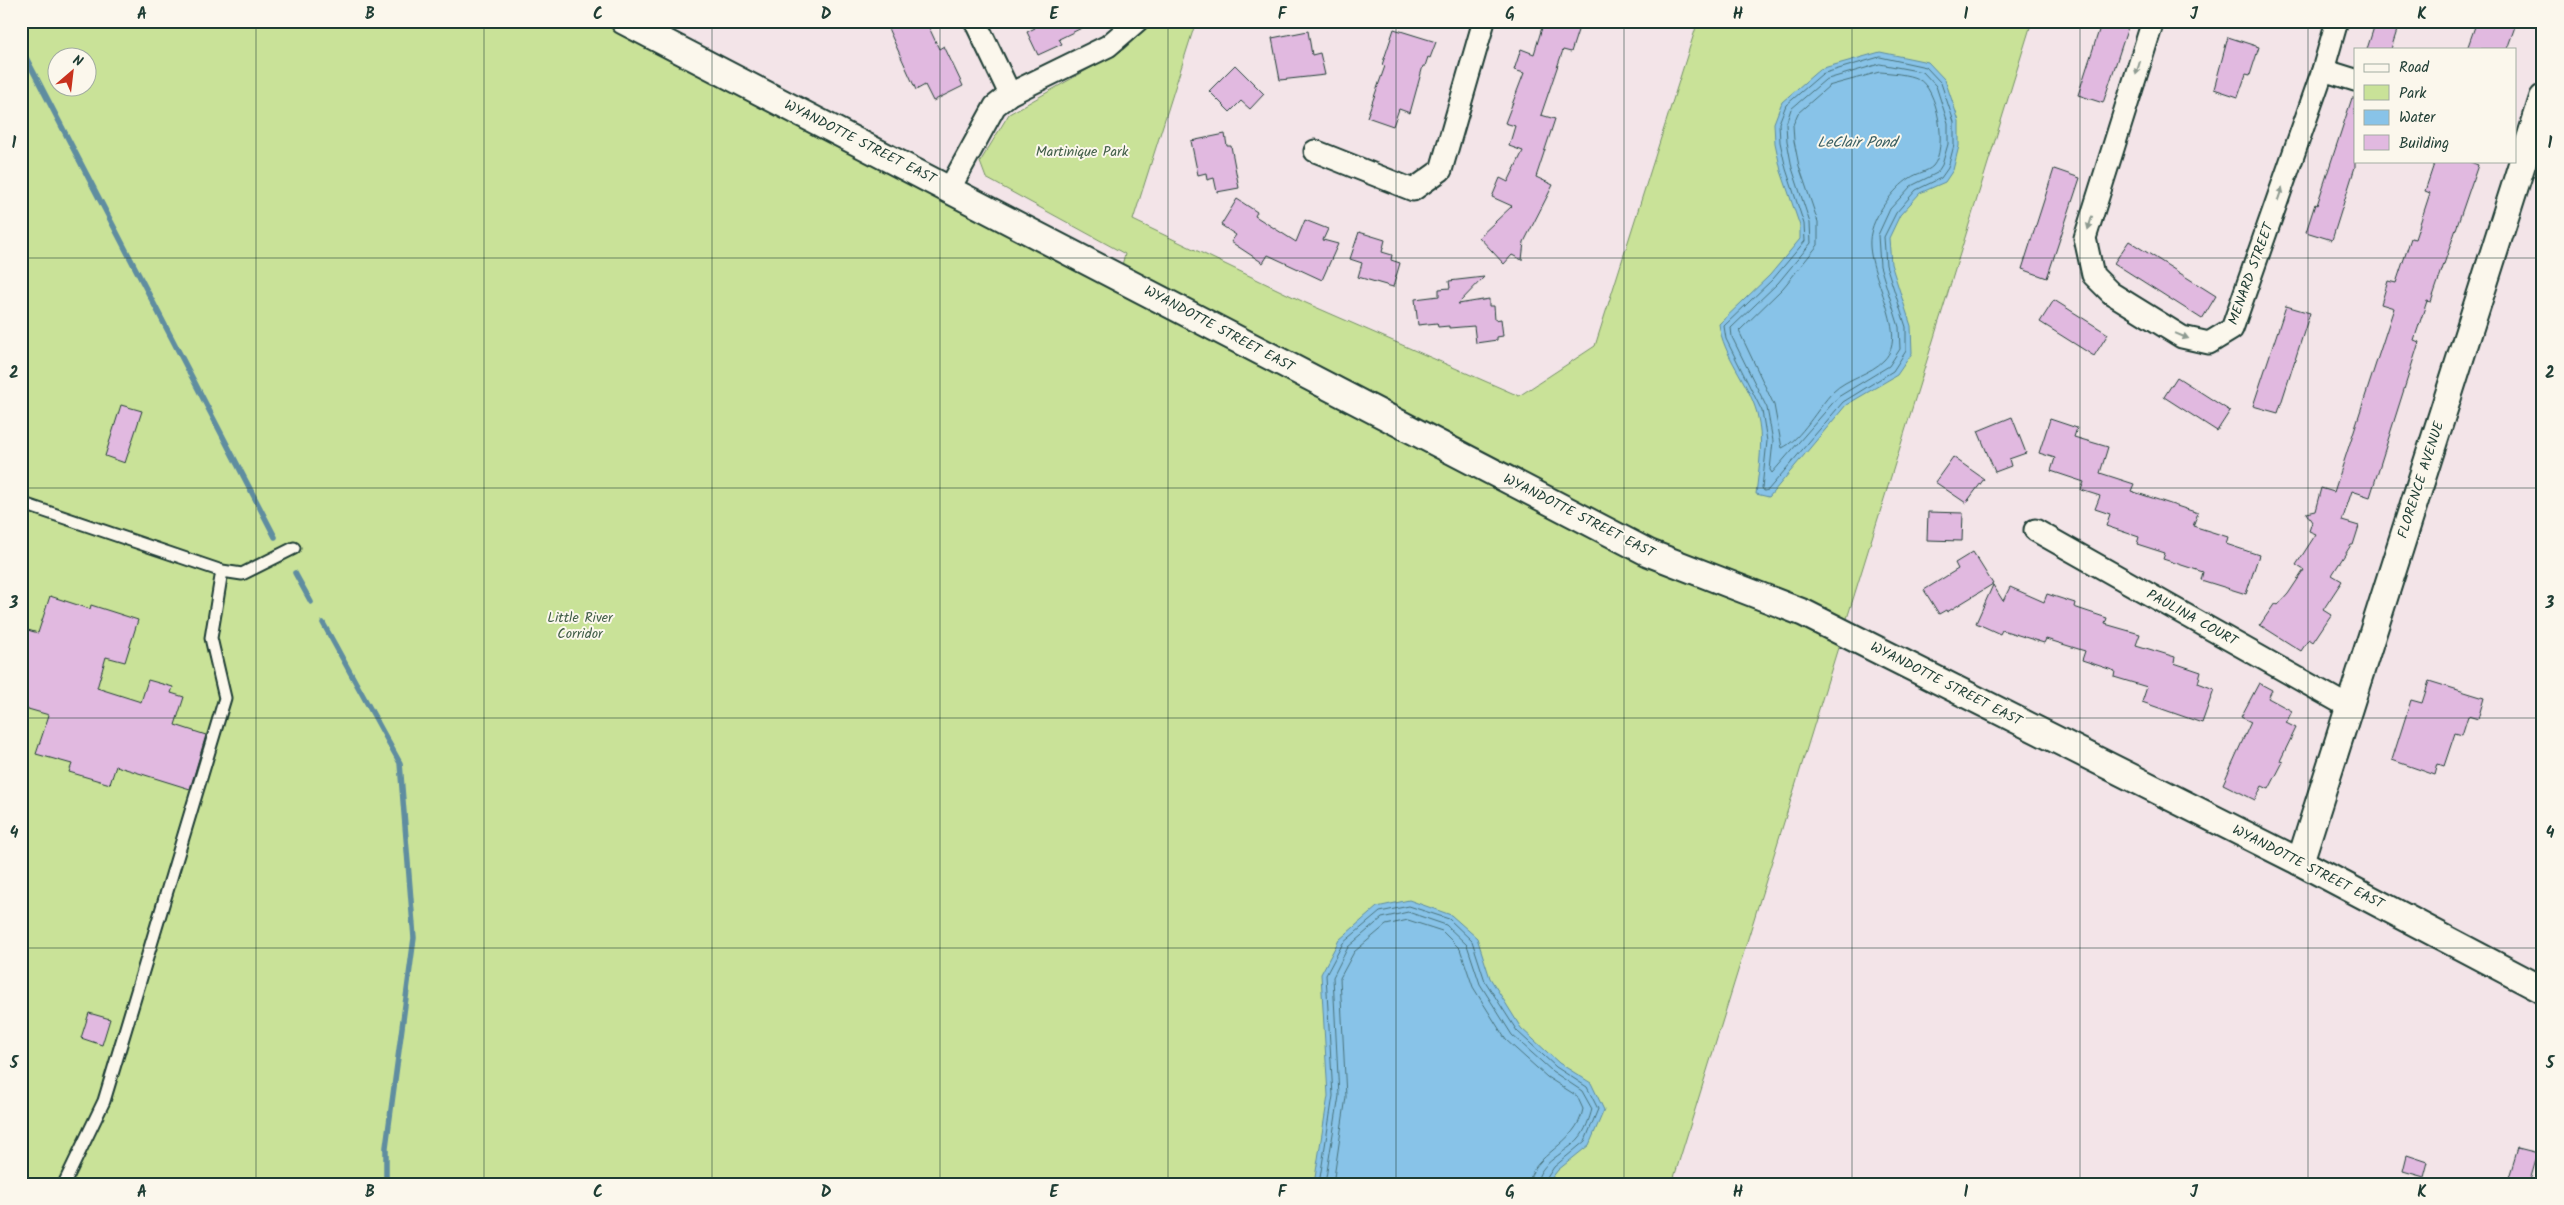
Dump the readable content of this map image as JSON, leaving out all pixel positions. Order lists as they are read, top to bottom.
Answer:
{
  "streets": {
    "street": [
      "WYANDOTTE STREET EAST",
      "MENARD STREET",
      "FLORENCE AVENUE",
      "PAULINA COURT"
    ]
  },
  "crossings": [
    ["WYANDOTTE STREET EAST", "FLORENCE AVENUE"],
    ["FLORENCE AVENUE", "PAULINA COURT"]
  ],
  "water": ["LeClair Pond"],
  "parks": ["Martinique Park", "Little River Corridor"],
  "legend": [
    "Road",
    "Park",
    "Water",
    "Building"
  ],
  "north": "top right",
  "grid": {
    "columns": [
      "A",
      "B",
      "C",
      "D",
      "E",
      "F",
      "G",
      "H",
      "I",
      "J",
      "K"
    ],
    "rows": [
      "1",
      "2",
      "3",
      "4",
      "5"
    ]
  }
}
